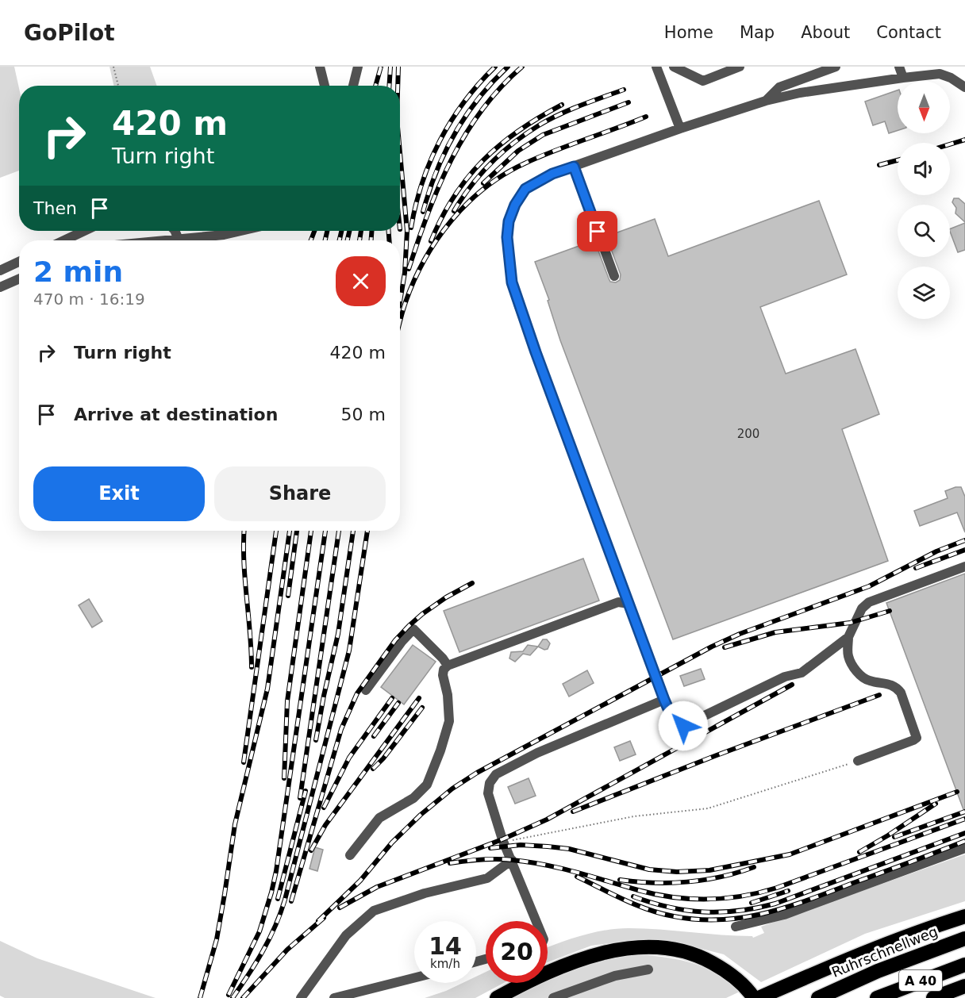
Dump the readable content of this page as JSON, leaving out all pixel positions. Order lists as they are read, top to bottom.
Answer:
{
  "streets": {
    "highway": ["Ruhrschnellweg", "A 40"]
  },
  "house_numbers": ["200"],
  "north": "bottom",
  "page": {
    "header": "GoPilot",
    "nav": [
      "Home",
      "Map",
      "About",
      "Contact"
    ],
    "turn": ["420 m", "Turn right"],
    "then": "Then",
    "heading": ["2 min", "470 m · 16:19"],
    "list": [
      {
        "name": "Turn right",
        "value": "420 m"
      },
      {
        "name": "Arrive at destination",
        "value": "50 m"
      }
    ],
    "buttons": ["Exit", "Share"],
    "speed": "14 km/h",
    "limit": "20"
  }
}
